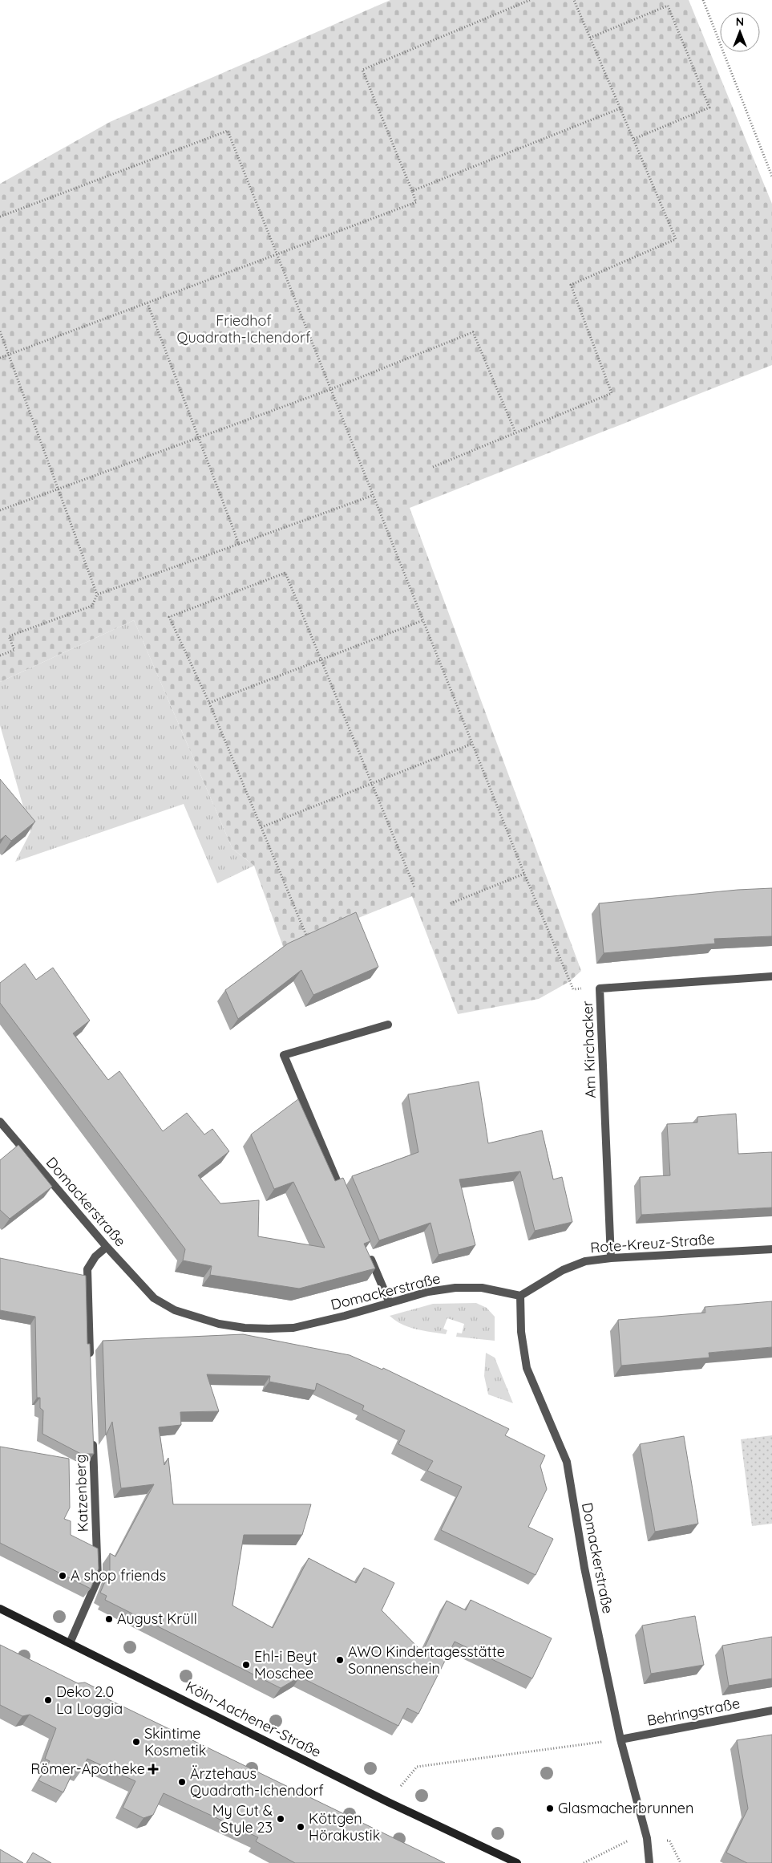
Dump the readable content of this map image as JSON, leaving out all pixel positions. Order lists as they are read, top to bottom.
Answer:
{
  "streets": {
    "main road": ["Köln-Aachener-Straße"],
    "street": [
      "Am Kirchacker",
      "Domackerstraße",
      "Rote-Kreuz-Straße",
      "Katzenberg",
      "Behringstraße"
    ]
  },
  "crossings": [
    ["Am Kirchacker", "Rote-Kreuz-Straße"],
    ["Domackerstraße", "Rote-Kreuz-Straße"],
    ["Domackerstraße", "Behringstraße"],
    ["Katzenberg", "Köln-Aachener-Straße"]
  ],
  "parks": ["Friedhof Quadrath-Ichendorf"],
  "places": {
    "other": [
      "A shop friends",
      "August Krüll",
      "AWO Kindertagesstätte Sonnenschein",
      "Ehl-i Beyt Moschee",
      "Deko 2.0 La Loggia",
      "Skintime Kosmetik",
      "Ärztehaus Quadrath-Ichendorf",
      "Glasmacherbrunnen",
      "My Cut & Style 23",
      "Köttgen Hörakustik"
    ],
    "health": ["Römer-Apotheke"]
  },
  "north": "top"
}
